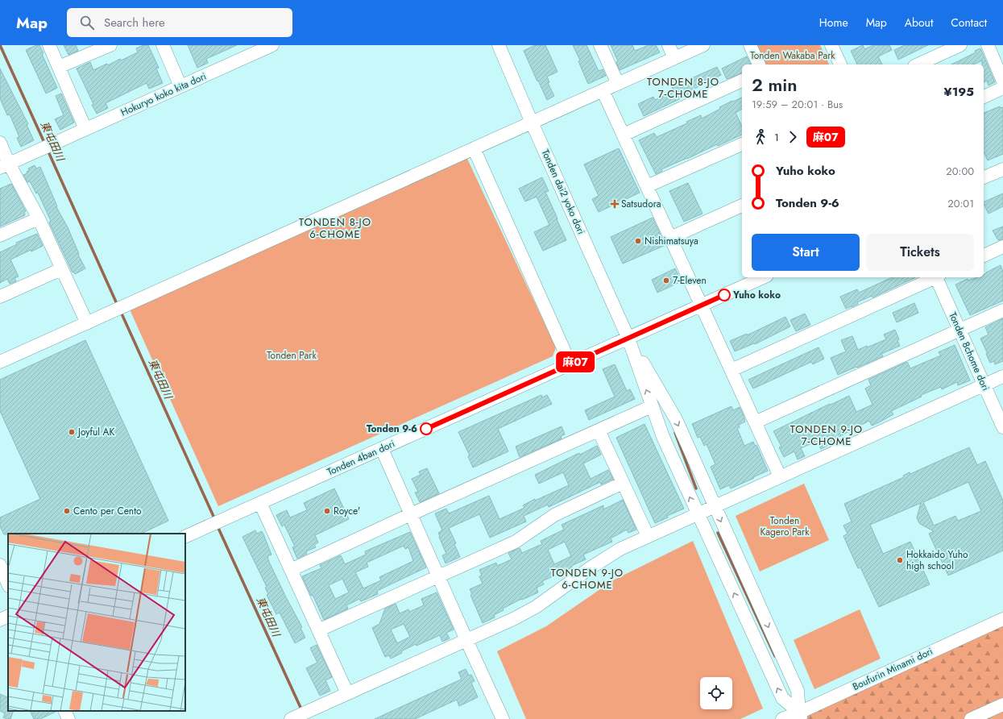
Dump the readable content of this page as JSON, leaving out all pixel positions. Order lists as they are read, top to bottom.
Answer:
{
  "streets": {
    "street": [
      "Hokuryo koko kita dori",
      "Tonden dai2 yoko dori",
      "Tonden 8chome dori",
      "Tonden 4ban dori",
      "Boufurin Minami dori"
    ]
  },
  "crossings": [
    ["Tonden dai2 yoko dori", "Tonden 4ban dori"]
  ],
  "districts": [
    "TONDEN 8-JO 7-CHOME",
    "TONDEN 8-JO 6-CHOME",
    "TONDEN 9-JO 7-CHOME",
    "TONDEN 9-JO 6-CHOME"
  ],
  "water": ["東屯田川"],
  "parks": ["Tonden Wakaba Park", "Tonden Park", "Tonden Kagero Park"],
  "places": {
    "health": ["Satsudora"],
    "other": [
      "Nishimatsuya",
      "7-Eleven",
      "Yuho koko",
      "Tonden 9-6",
      "Joyful AK",
      "Cento per Cento",
      "Royce'",
      "Hokkaido Yuho high school"
    ]
  },
  "lines": ["bus line 麻07"],
  "page": {
    "header": "Map",
    "search": "Search here",
    "nav": [
      "Home",
      "Map",
      "About",
      "Contact"
    ],
    "on_map": "麻07",
    "heading": ["2 min", "19:59 – 20:01 · Bus", "¥195"],
    "legs": ["1", "麻07"],
    "list": [
      {
        "name": "Yuho koko",
        "value": "20:00"
      },
      {
        "name": "Tonden 9-6",
        "value": "20:01"
      }
    ],
    "buttons": ["Start", "Tickets"]
  }
}
